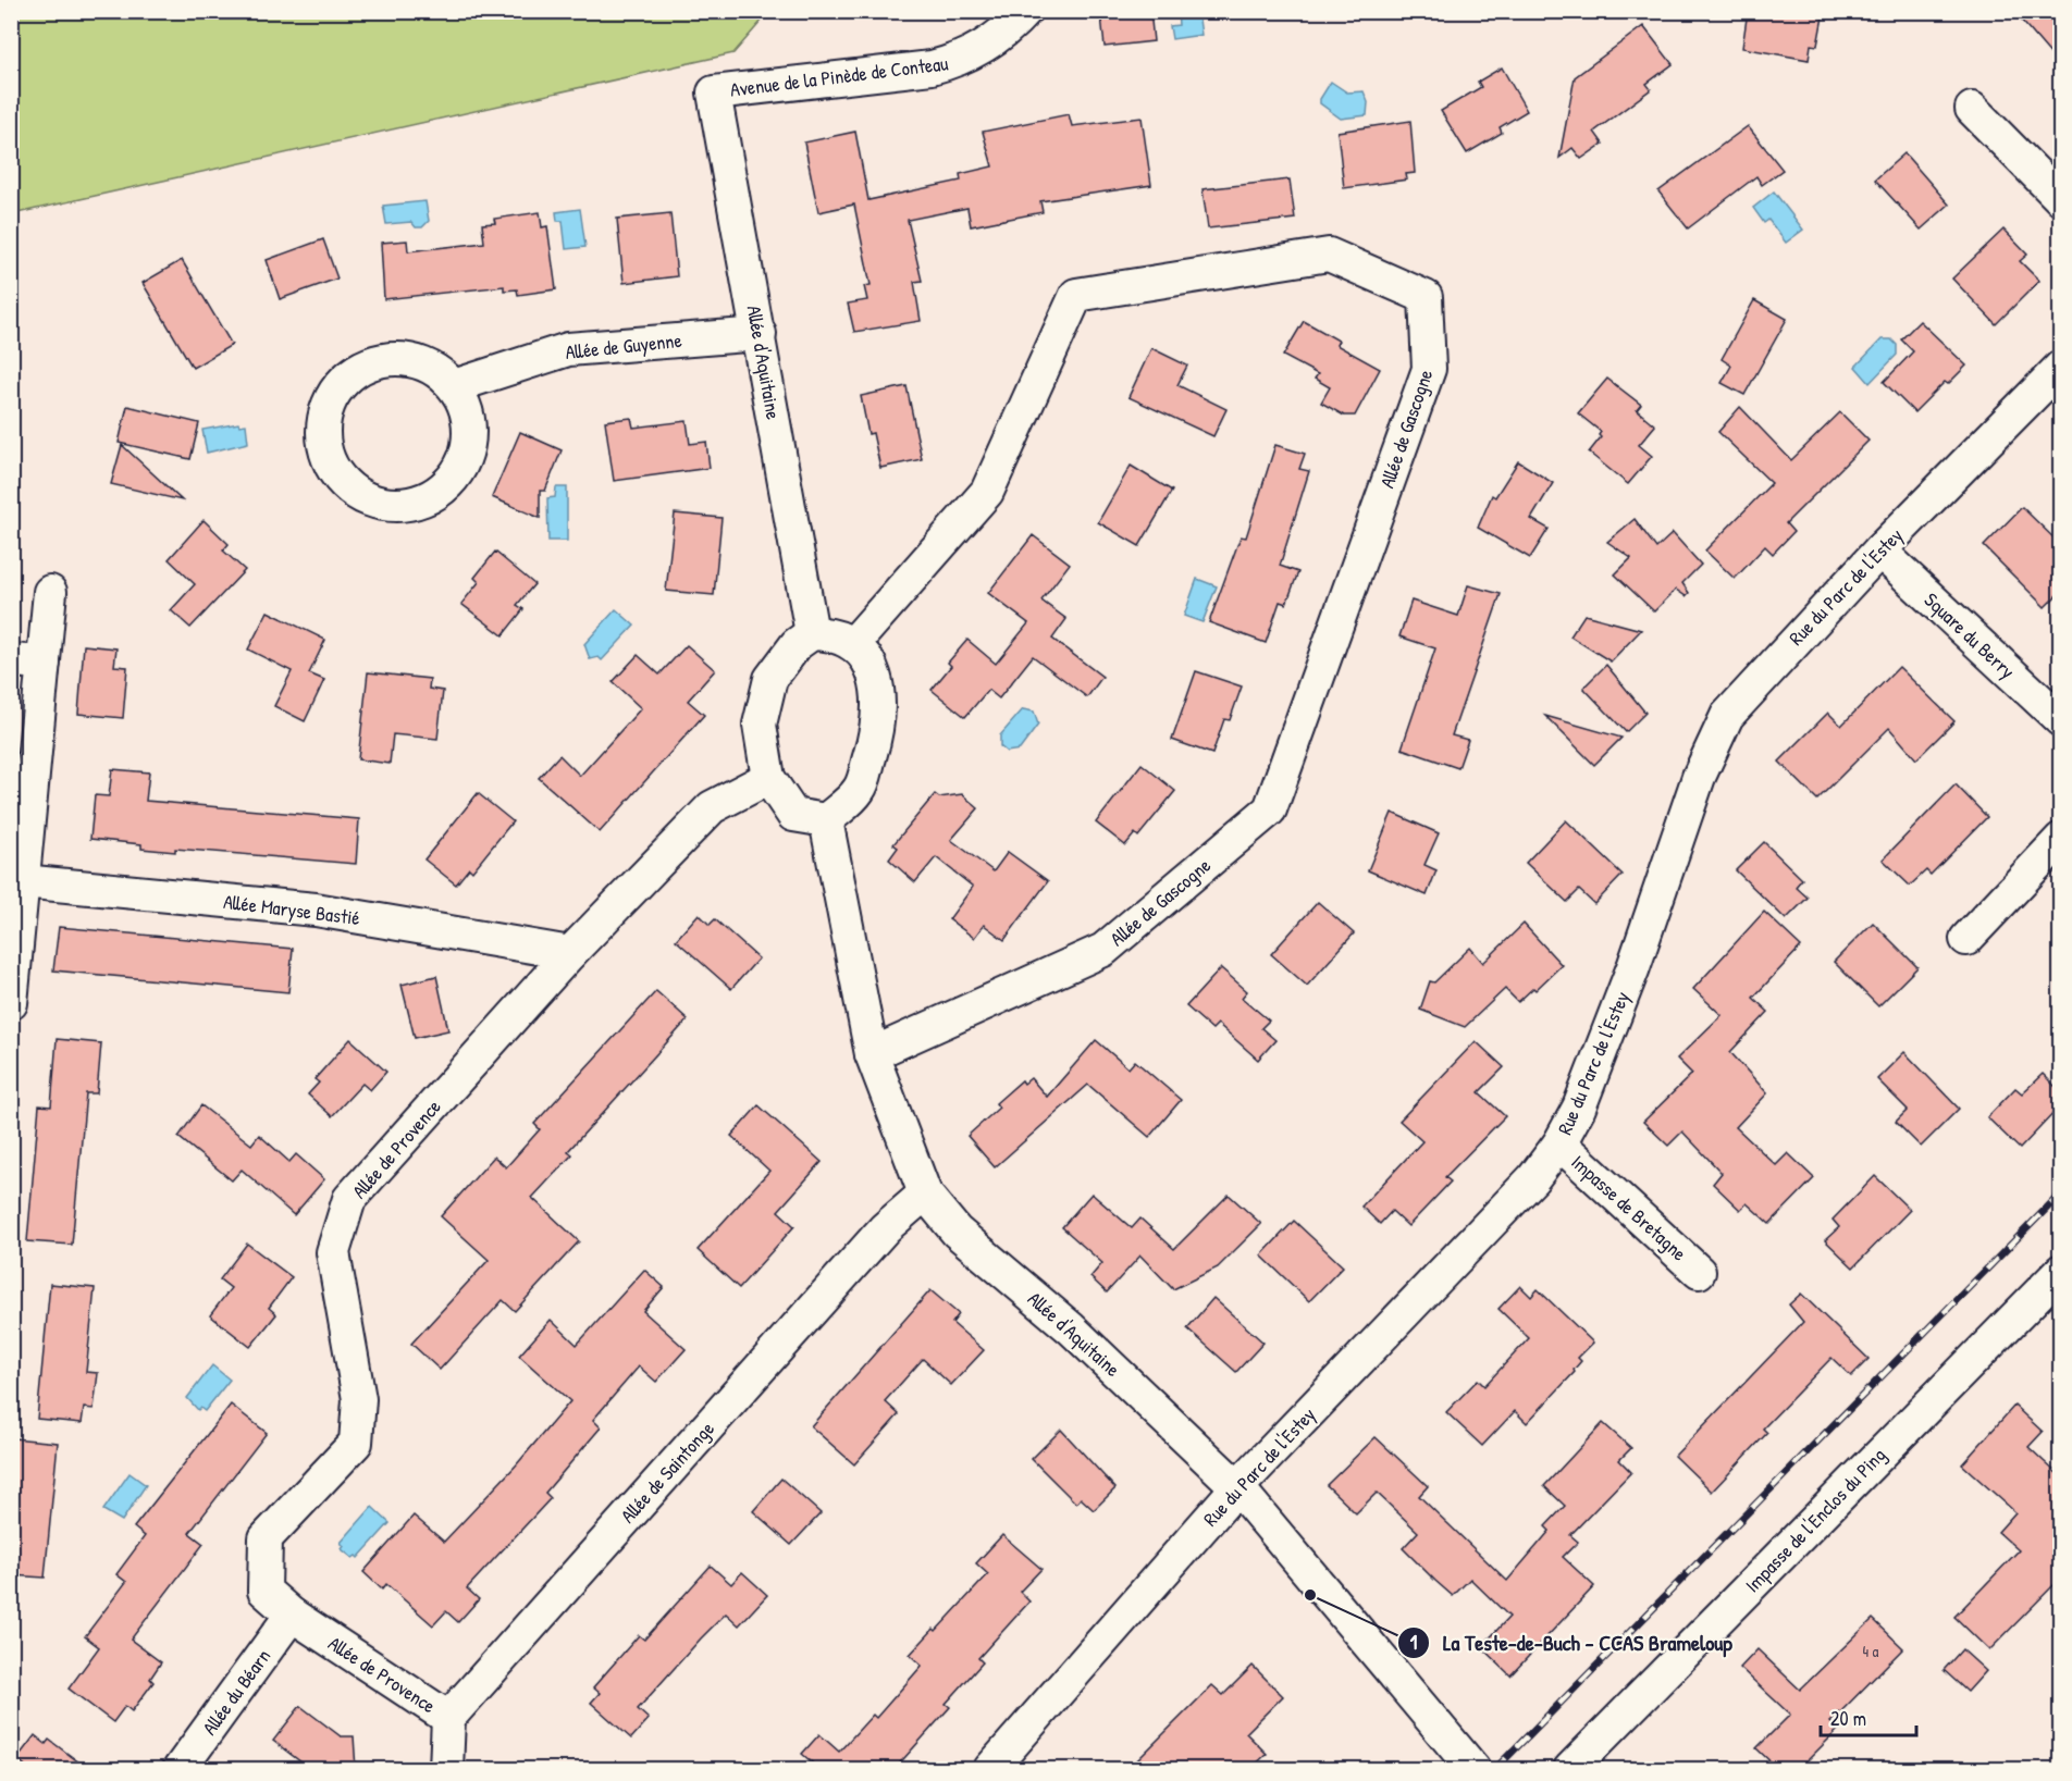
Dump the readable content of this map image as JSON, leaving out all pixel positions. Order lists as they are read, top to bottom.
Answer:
{
  "streets": {
    "street": [
      "Avenue de la Pinède de Conteau",
      "Allée de Guyenne",
      "Allée d'Aquitaine",
      "Allée de Gascogne",
      "Rue du Parc de l'Estey",
      "Square du Berry",
      "Allée Maryse Bastié",
      "Allée de Provence",
      "Impasse de Bretagne",
      "Allée de Saintonge",
      "Impasse de l'Enclos du Ping",
      "Allée du Béarn"
    ]
  },
  "crossings": [
    ["Avenue de la Pinède de Conteau", "Allée d'Aquitaine"],
    ["Allée de Guyenne", "Allée d'Aquitaine"],
    ["Allée d'Aquitaine", "Allée de Gascogne"],
    ["Allée d'Aquitaine", "Rue du Parc de l'Estey"],
    ["Allée d'Aquitaine", "Allée de Provence"],
    ["Allée d'Aquitaine", "Allée de Saintonge"],
    ["Allée de Gascogne", "Allée de Provence"],
    ["Rue du Parc de l'Estey", "Square du Berry"],
    ["Rue du Parc de l'Estey", "Impasse de Bretagne"],
    ["Allée Maryse Bastié", "Allée de Provence"],
    ["Allée de Provence", "Allée de Saintonge"],
    ["Allée de Provence", "Allée du Béarn"]
  ],
  "places": ["La Teste-de-Buch - CCAS Brameloup"],
  "house_numbers": ["4 a"],
  "scale_bar": "20 m"
}
